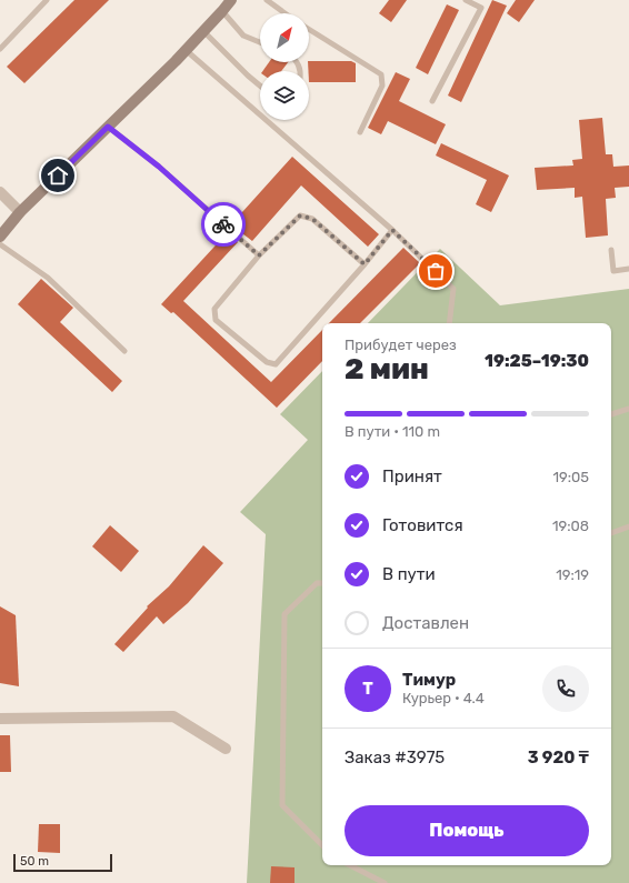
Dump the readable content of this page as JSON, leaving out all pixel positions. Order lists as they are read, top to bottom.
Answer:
{
  "scale_bar": "50 m",
  "north": "top right",
  "page": {
    "heading": ["2 мин", "Прибудет через", "19:25–19:30"],
    "panel": [
      "Тимур",
      "Курьер · 4.4",
      "Заказ #3975",
      "3 920 ₸"
    ],
    "bar": "В пути · 110 m",
    "list": [
      ["Принят", "19:05"],
      ["Готовится", "19:08"],
      ["В пути", "19:19"],
      "Доставлен"
    ],
    "round": "Т",
    "buttons": "Помощь",
    "scale": "50 m"
  }
}
